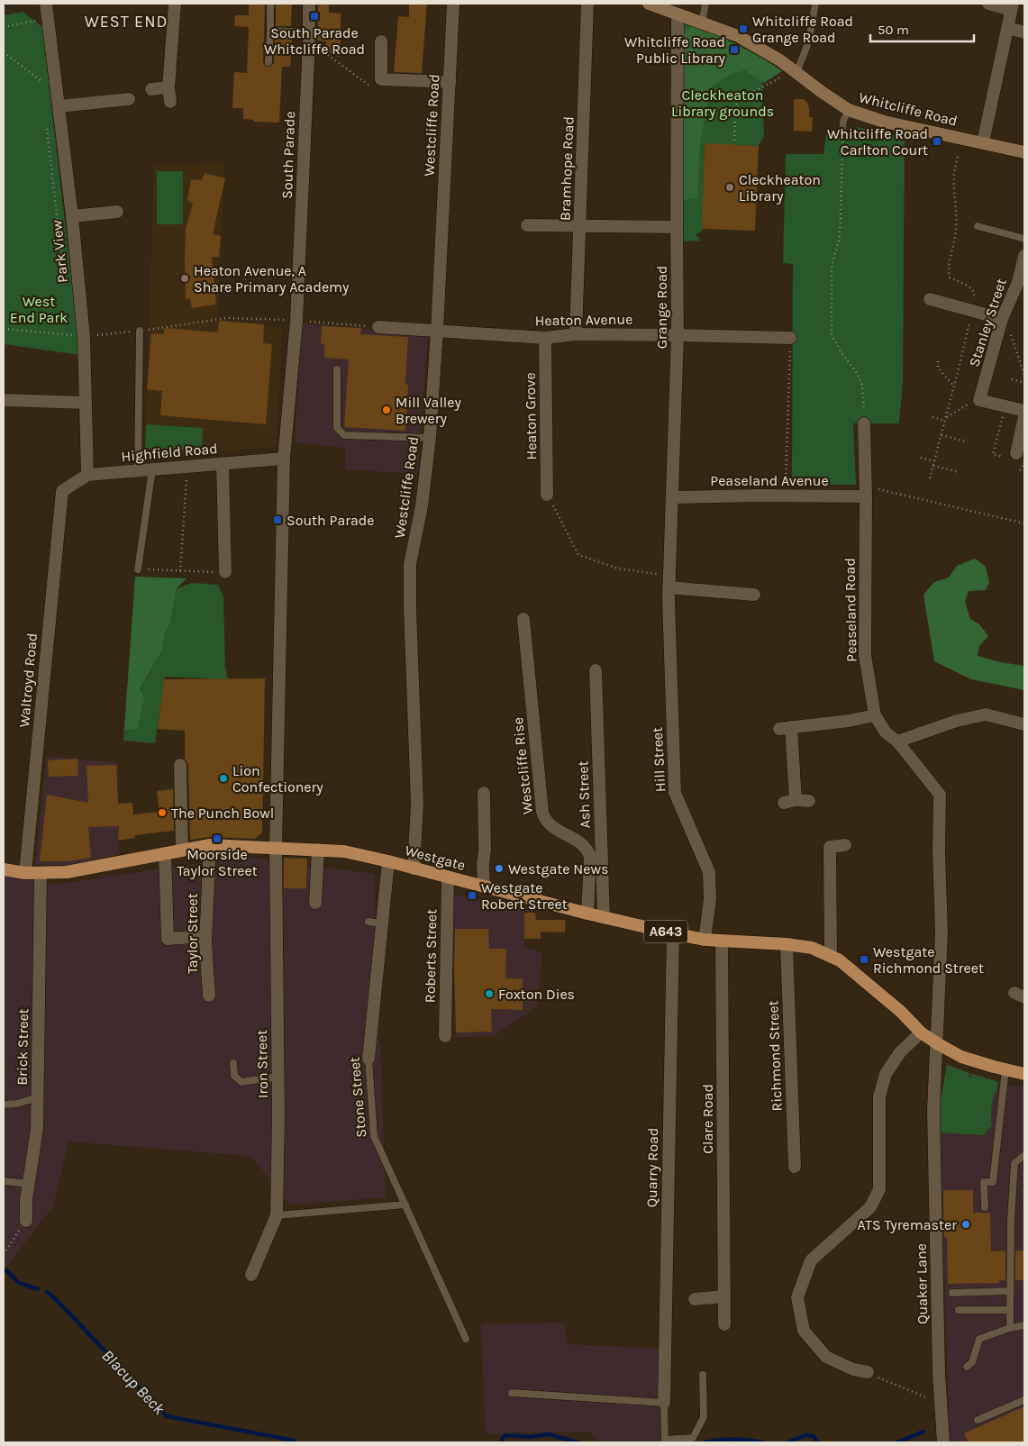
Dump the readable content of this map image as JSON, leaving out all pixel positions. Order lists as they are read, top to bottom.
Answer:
{
  "streets": {
    "main road": ["Whitcliffe Road", "Westgate", "A643"],
    "street": [
      "Westcliffe Road",
      "South Parade",
      "Bramhope Road",
      "Park View",
      "Grange Road",
      "Heaton Avenue",
      "Stanley Street",
      "Heaton Grove",
      "Highfield Road",
      "Peaseland Avenue",
      "Peaseland Road",
      "Waltroyd Road",
      "Hill Street",
      "Westcliffe Rise",
      "Ash Street",
      "Taylor Street",
      "Roberts Street",
      "Brick Street",
      "Richmond Street",
      "Iron Street",
      "Stone Street",
      "Clare Road",
      "Quarry Road",
      "Quaker Lane"
    ]
  },
  "crossings": [
    ["Whitcliffe Road", "Grange Road"],
    ["Westcliffe Road", "Heaton Avenue"],
    ["Westcliffe Road", "Westgate"],
    ["South Parade", "Highfield Road"],
    ["South Parade", "Westgate"],
    ["South Parade", "Iron Street"],
    ["Bramhope Road", "Heaton Avenue"],
    ["Park View", "Highfield Road"],
    ["Grange Road", "Heaton Avenue"],
    ["Grange Road", "Peaseland Avenue"],
    ["Grange Road", "Hill Street"],
    ["Heaton Avenue", "Heaton Grove"],
    ["Highfield Road", "Waltroyd Road"],
    ["Peaseland Avenue", "Peaseland Road"],
    ["Peaseland Road", "Westgate"],
    ["Peaseland Road", "Quaker Lane"],
    ["Waltroyd Road", "A643"],
    ["Hill Street", "Westgate"],
    ["Westcliffe Rise", "Westgate"],
    ["Ash Street", "Westgate"],
    ["Westgate", "A643"],
    ["Westgate", "Taylor Street"],
    ["Westgate", "Roberts Street"],
    ["Westgate", "Brick Street"],
    ["Westgate", "Richmond Street"],
    ["Westgate", "Iron Street"],
    ["Westgate", "Stone Street"],
    ["Westgate", "Clare Road"],
    ["Westgate", "Quarry Road"],
    ["Westgate", "Quaker Lane"],
    ["A643", "Brick Street"]
  ],
  "districts": ["WEST END"],
  "water": ["Blacup Beck"],
  "parks": ["Cleckheaton Library grounds", "West End Park"],
  "places": {
    "transit": [
      "South Parade Whitcliffe Road",
      "Whitcliffe Road Grange Road",
      "Whitcliffe Road Public Library",
      "Whitcliffe Road Carlton Court",
      "South Parade",
      "Moorside Taylor Street",
      "Westgate Robert Street",
      "Westgate Richmond Street"
    ],
    "other": [
      "Cleckheaton Library",
      "Heaton Avenue, A Share Primary Academy",
      "Mill Valley Brewery",
      "Lion Confectionery",
      "The Punch Bowl",
      "Westgate News",
      "Foxton Dies",
      "ATS Tyremaster"
    ]
  },
  "scale_bar": "50 m"
}
